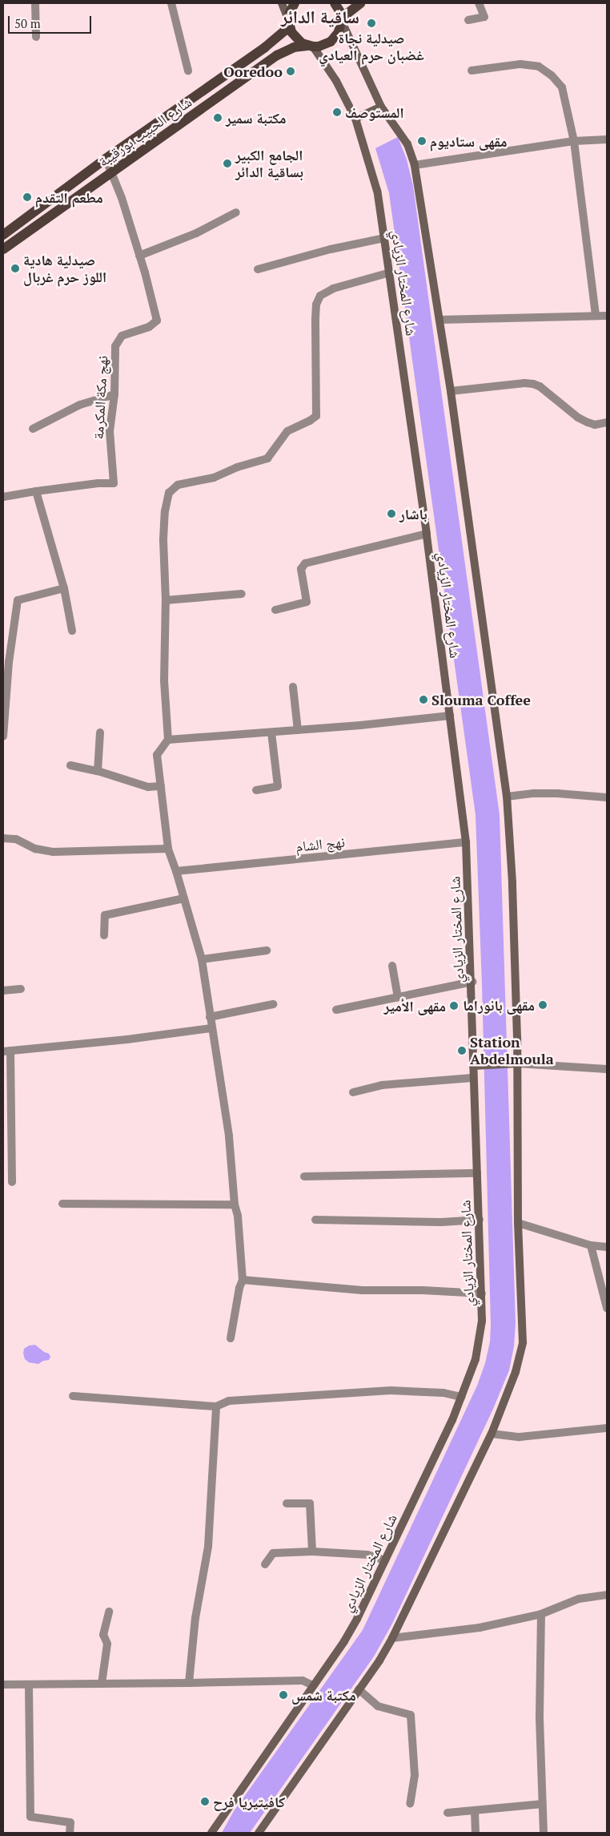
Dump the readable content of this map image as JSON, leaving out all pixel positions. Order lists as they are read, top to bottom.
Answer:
{
  "streets": {
    "main road": ["شارع الحبيب بورقيبة", "شارع المختار الزيادي"],
    "street": ["نهج مكة المكرمة", "نهج الشام"]
  },
  "crossings": [
    ["شارع الحبيب بورقيبة", "شارع المختار الزيادي"],
    ["شارع الحبيب بورقيبة", "نهج مكة المكرمة"],
    ["شارع المختار الزيادي", "نهج الشام"]
  ],
  "districts": ["ساقية الدائر"],
  "places": [
    "صيدلية نجاة غضبان حرم العيادي",
    "Ooredoo",
    "المستوصف",
    "مكتبة سمير",
    "مقهى ستاديوم",
    "الجامع الكبير بساقية الدائر",
    "مطعم التقدم",
    "صيدلية هادية اللوز حرم غربال",
    "باشار",
    "Slouma Coffee",
    "مقهى بانوراما",
    "مقهى الأمير",
    "Station Abdelmoula",
    "مكتبة شمس",
    "كافيتيريا فرح"
  ],
  "scale_bar": "50 m"
}
